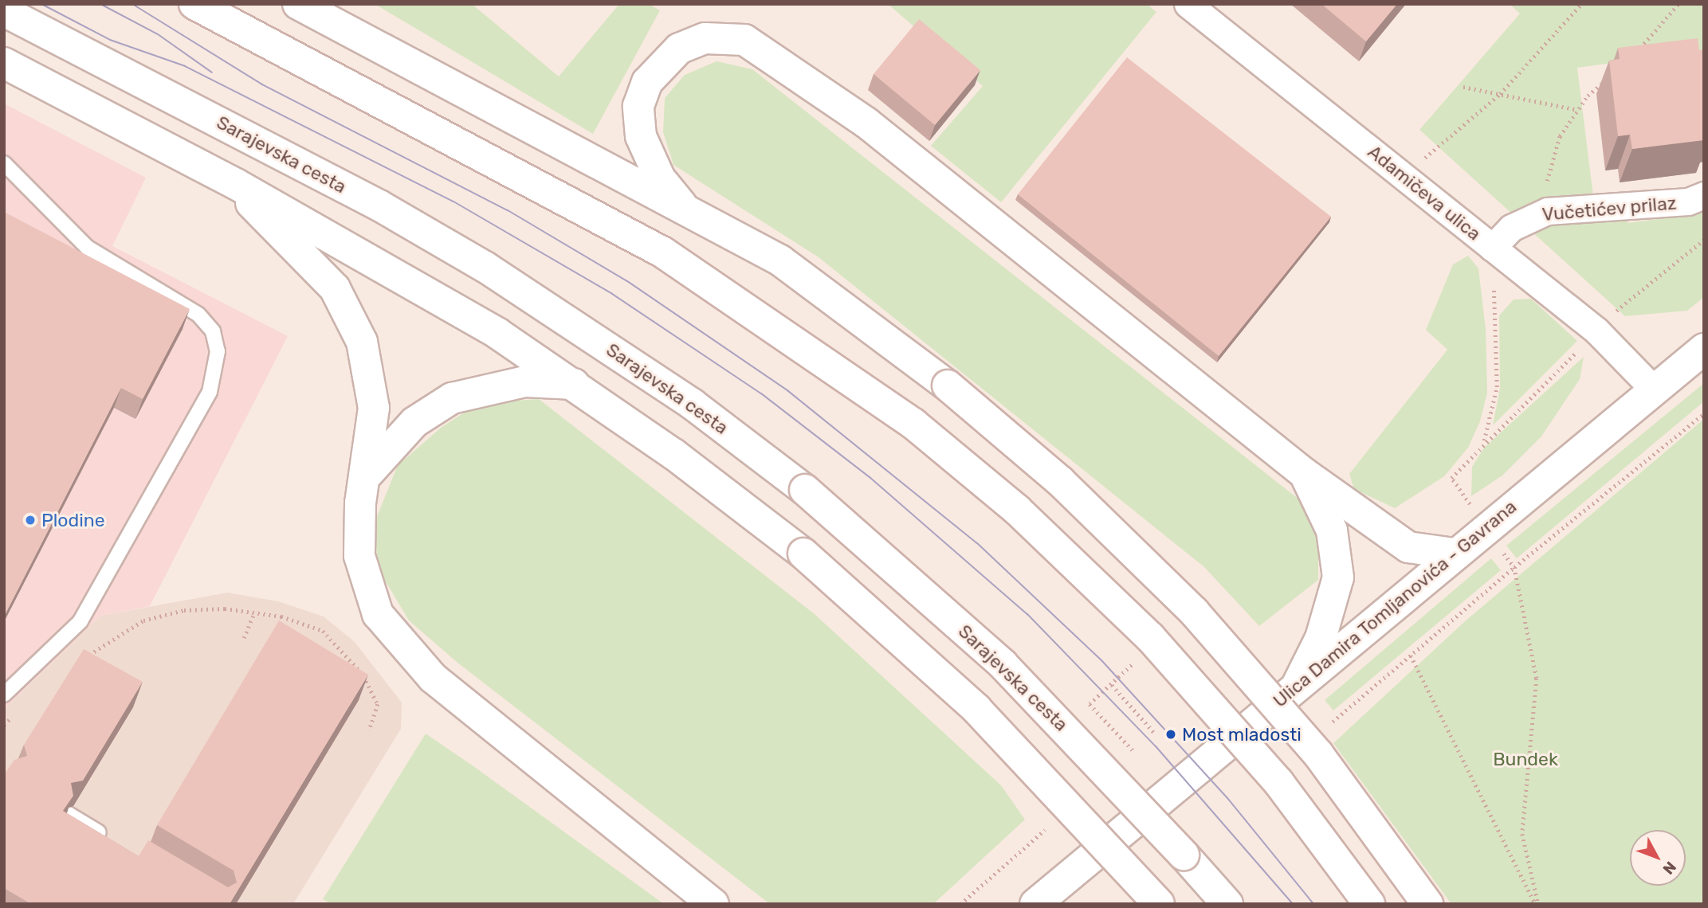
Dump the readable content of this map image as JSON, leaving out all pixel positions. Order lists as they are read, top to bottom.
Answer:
{
  "streets": {
    "main road": ["Sarajevska cesta", "Ulica Damira Tomljanovića - Gavrana"],
    "street": ["Adamičeva ulica", "Vučetićev prilaz"]
  },
  "crossings": [
    ["Adamičeva ulica", "Vučetićev prilaz"],
    ["Adamičeva ulica", "Ulica Damira Tomljanovića - Gavrana"]
  ],
  "parks": ["Bundek"],
  "places": ["Plodine", "Most mladosti"],
  "north": "bottom right"
}
